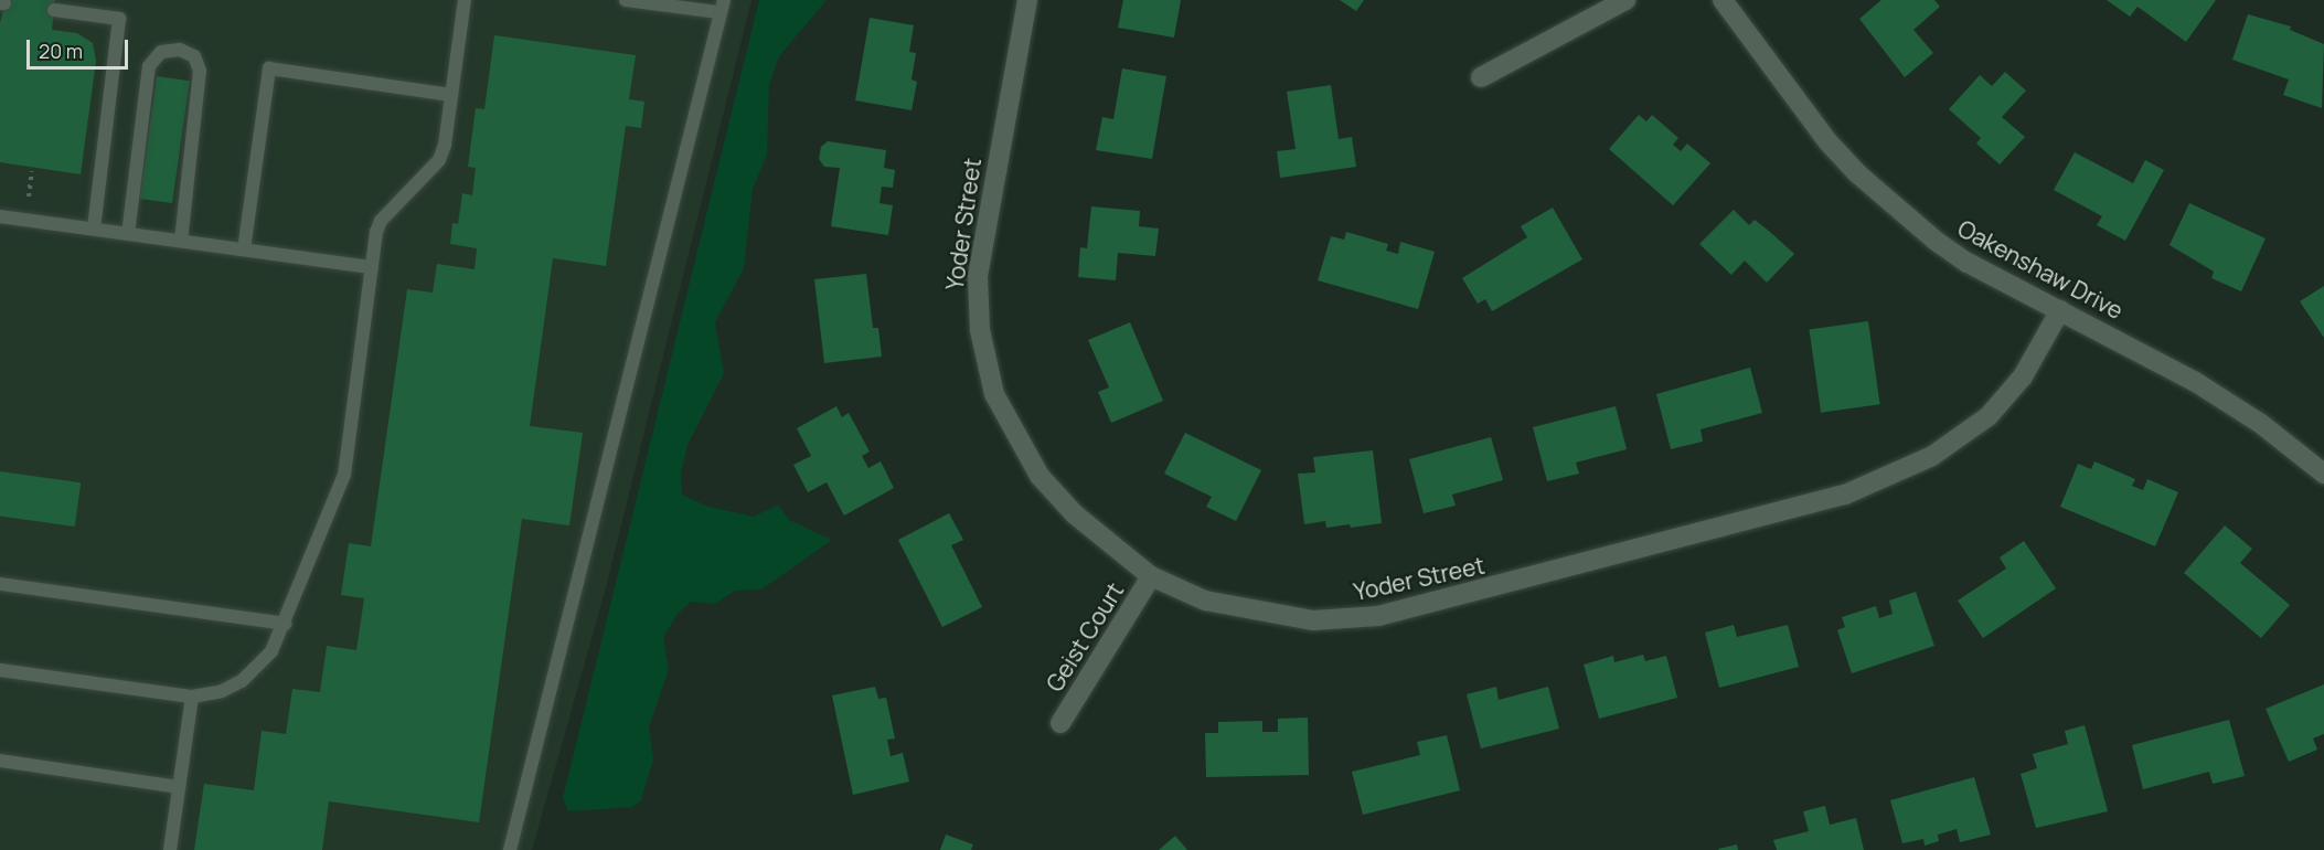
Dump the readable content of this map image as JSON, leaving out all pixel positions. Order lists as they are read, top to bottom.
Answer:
{
  "streets": {
    "street": ["Yoder Street", "Oakenshaw Drive", "Geist Court"]
  },
  "crossings": [
    ["Yoder Street", "Oakenshaw Drive"],
    ["Yoder Street", "Geist Court"]
  ],
  "scale_bar": "20 m"
}
